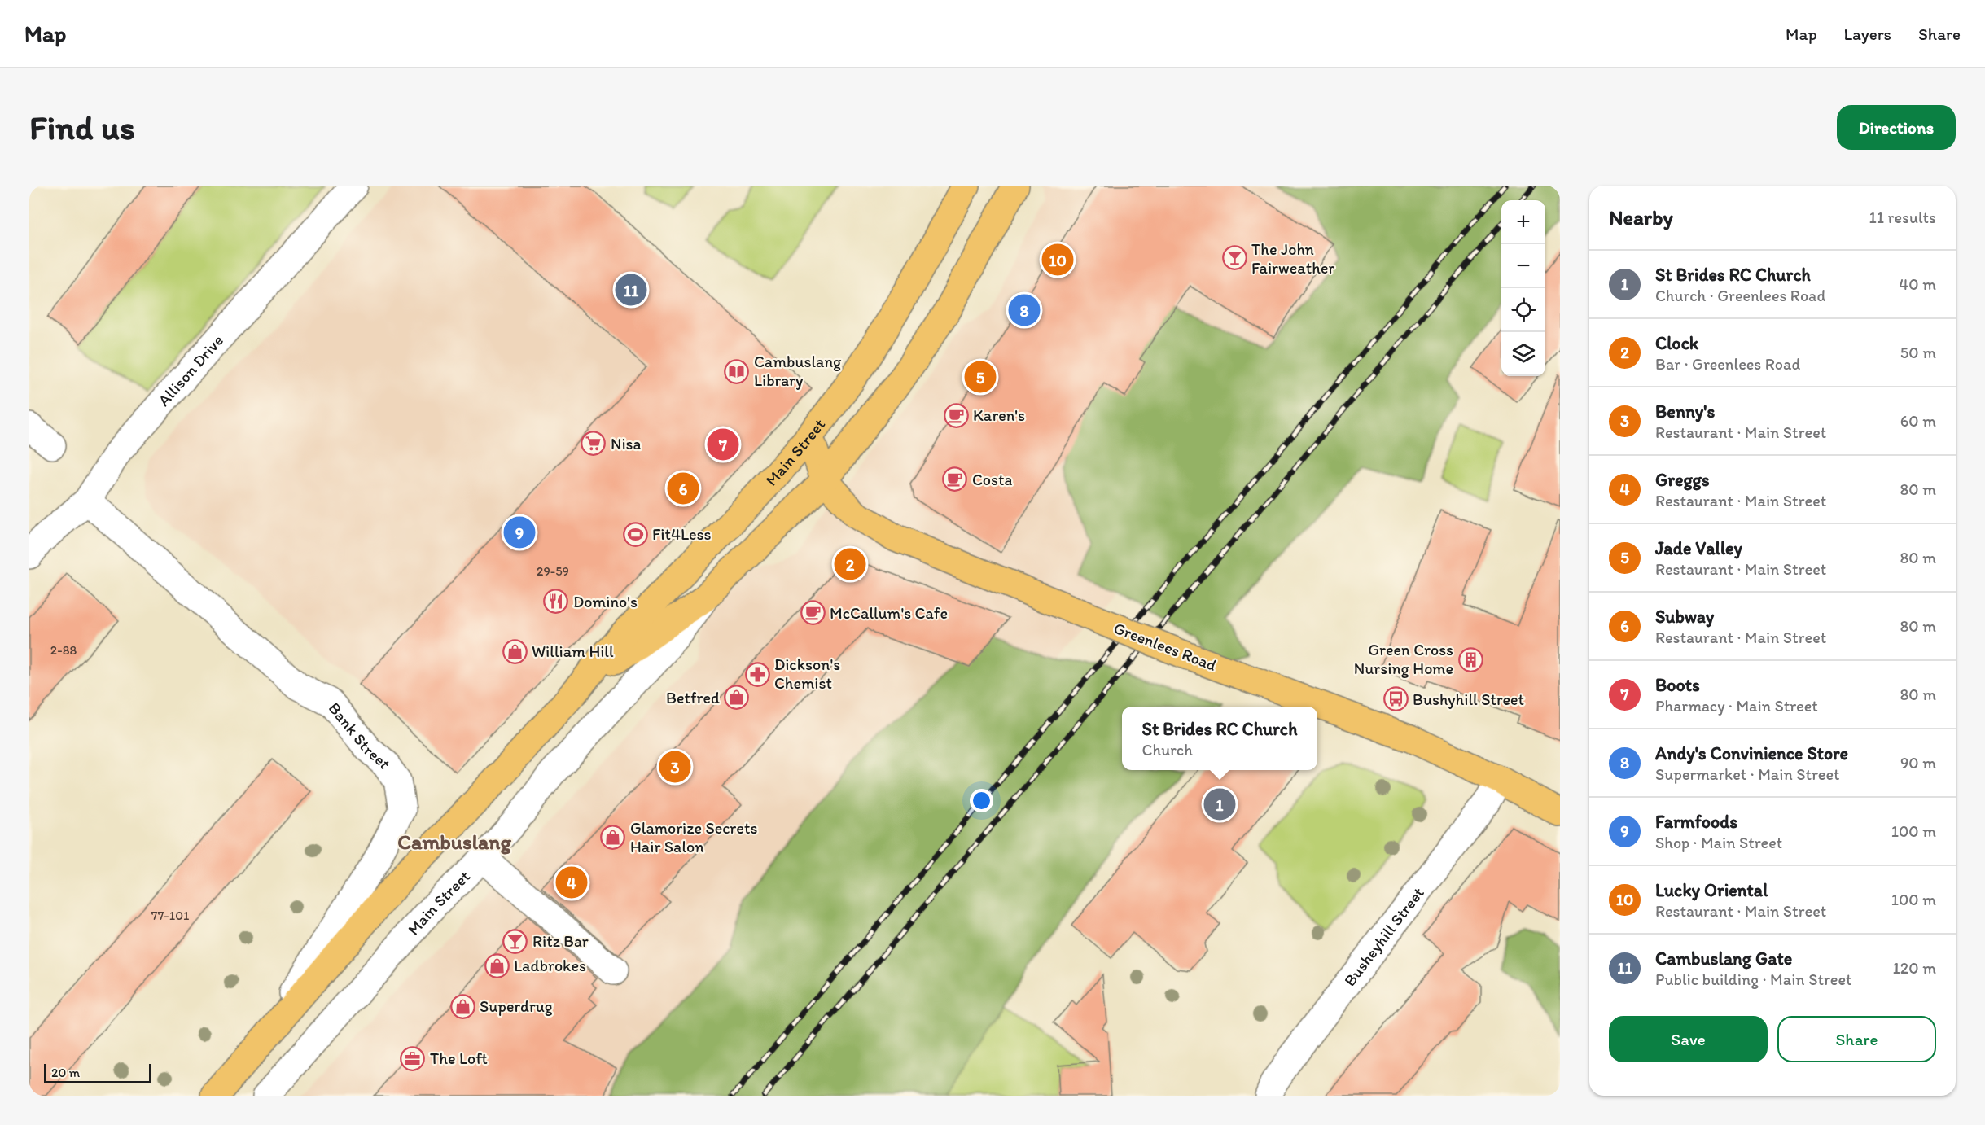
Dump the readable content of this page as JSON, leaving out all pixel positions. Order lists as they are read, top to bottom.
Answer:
{
  "streets": {
    "main road": ["Main Street", "Greenlees Road"],
    "street": ["Allison Drive", "Bank Street", "Busheyhill Street"]
  },
  "crossings": [
    ["Allison Drive", "Bank Street"],
    ["Main Street", "Greenlees Road"],
    ["Main Street", "Bank Street"],
    ["Greenlees Road", "Busheyhill Street"]
  ],
  "districts": ["Cambuslang"],
  "places": {
    "bar": ["The John Fairweather", "Ritz Bar"],
    "library": ["Cambuslang Library"],
    "cafe": ["Karen's", "Costa", "McCallum's Cafe"],
    "supermarket": ["Nisa"],
    "sports": ["Fit4Less"],
    "restaurant": ["Domino's"],
    "shop": [
      "William Hill",
      "Betfred",
      "Glamorize Secrets Hair Salon",
      "Ladbrokes",
      "Superdrug"
    ],
    "building": ["Green Cross Nursing Home"],
    "pharmacy": ["Dickson's Chemist"],
    "bus stop": ["Bushyhill Street"],
    "office": ["The Loft"]
  },
  "house_numbers": ["29-59", "2-88", "77-101"],
  "scale_bar": "20 m",
  "page": {
    "header": "Map",
    "nav": ["Map", "Layers", "Share"],
    "buttons": [
      "Directions",
      ["Save", "Share"]
    ],
    "title": "Find us",
    "heading": ["Nearby", "11 results"],
    "map_buttons": ["+", "−"],
    "pins": [
      "10",
      "11",
      "8",
      "5",
      "7",
      "6",
      "9",
      "2",
      "3",
      "1",
      "4"
    ],
    "list": [
      {
        "mark": "1",
        "name": "St Brides RC Church",
        "note": "Church · Greenlees Road",
        "value": "40 m"
      },
      {
        "mark": "2",
        "name": "Clock",
        "note": "Bar · Greenlees Road",
        "value": "50 m"
      },
      {
        "mark": "3",
        "name": "Benny's",
        "note": "Restaurant · Main Street",
        "value": "60 m"
      },
      {
        "mark": "4",
        "name": "Greggs",
        "note": "Restaurant · Main Street",
        "value": "80 m"
      },
      {
        "mark": "5",
        "name": "Jade Valley",
        "note": "Restaurant · Main Street",
        "value": "80 m"
      },
      {
        "mark": "6",
        "name": "Subway",
        "note": "Restaurant · Main Street",
        "value": "80 m"
      },
      {
        "mark": "7",
        "name": "Boots",
        "note": "Pharmacy · Main Street",
        "value": "80 m"
      },
      {
        "mark": "8",
        "name": "Andy's Convinience Store",
        "note": "Supermarket · Main Street",
        "value": "90 m"
      },
      {
        "mark": "9",
        "name": "Farmfoods",
        "note": "Shop · Main Street",
        "value": "100 m"
      },
      {
        "mark": "10",
        "name": "Lucky Oriental",
        "note": "Restaurant · Main Street",
        "value": "100 m"
      },
      {
        "mark": "11",
        "name": "Cambuslang Gate",
        "note": "Public building · Main Street",
        "value": "120 m"
      }
    ],
    "popup": ["St Brides RC Church", "Church"],
    "scale": "20 m"
  }
}
